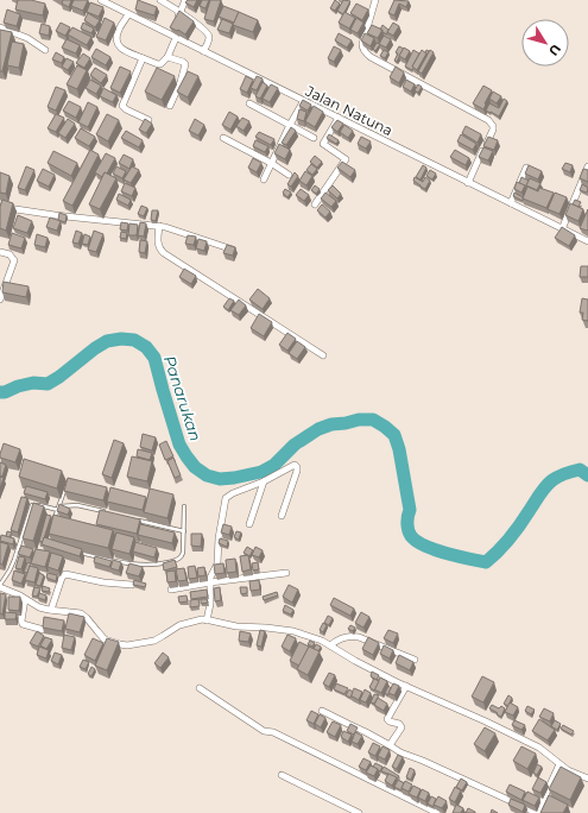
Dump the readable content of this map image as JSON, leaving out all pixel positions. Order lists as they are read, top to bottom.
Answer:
{
  "streets": {
    "street": ["Jalan Natuna"]
  },
  "water": ["Panarukan"],
  "north": "bottom right"
}
